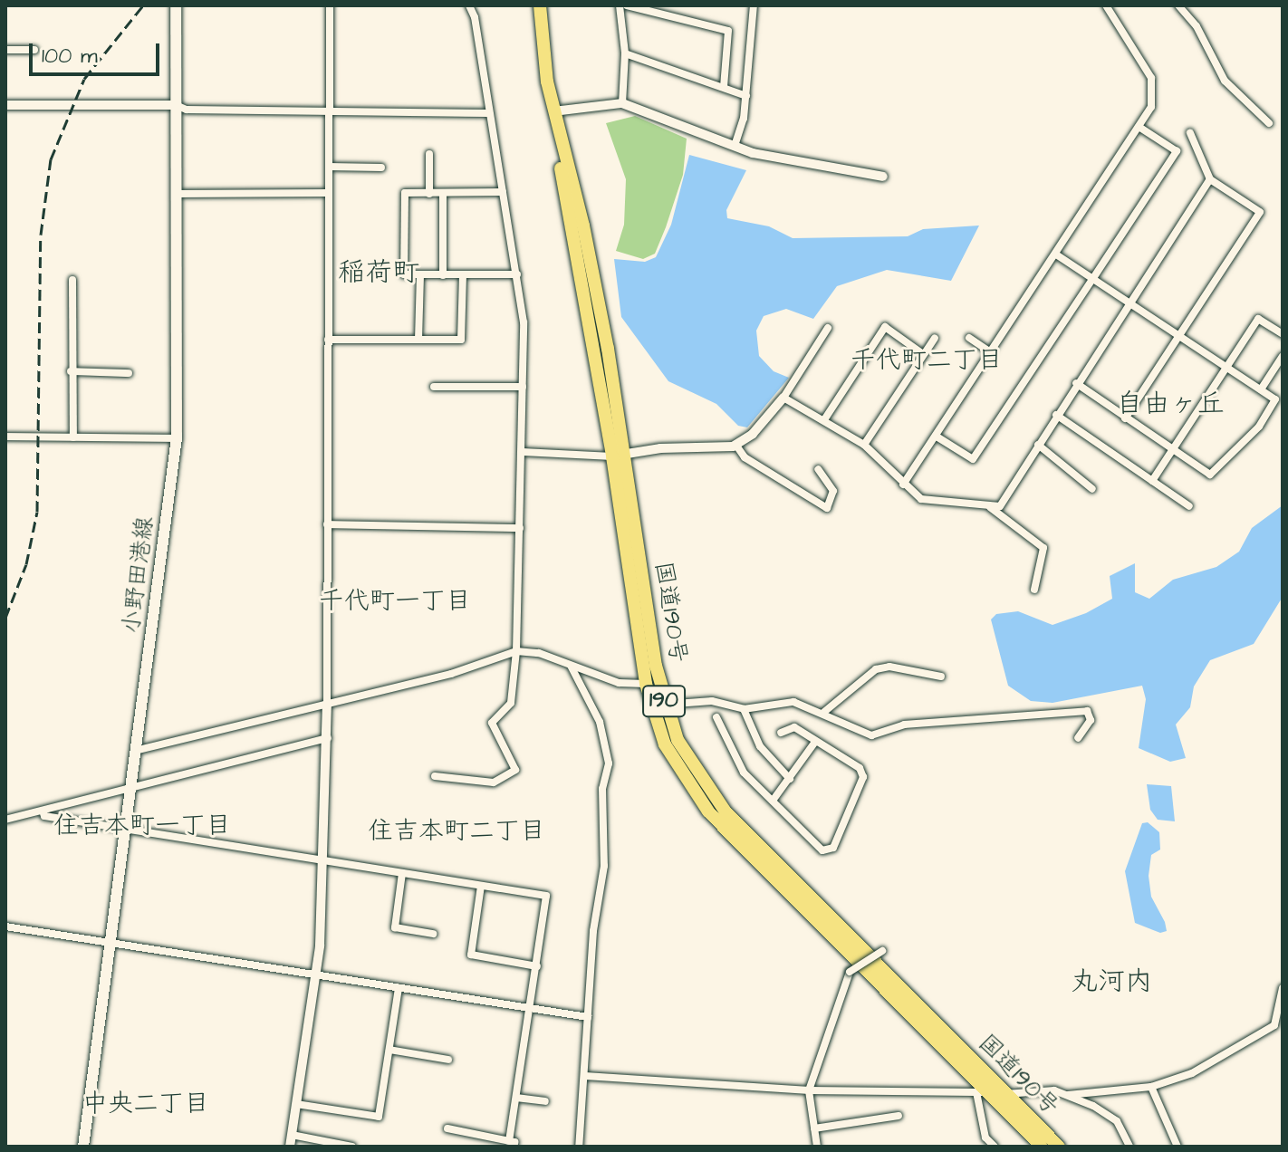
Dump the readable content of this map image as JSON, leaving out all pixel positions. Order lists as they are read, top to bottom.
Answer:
{
  "streets": {
    "highway": ["国道190号", "190"],
    "main road": ["小野田港線"]
  },
  "districts": [
    "稲荷町",
    "千代町二丁目",
    "自由ヶ丘",
    "千代町一丁目",
    "住吉本町一丁目",
    "住吉本町二丁目",
    "丸河内",
    "中央二丁目"
  ],
  "scale_bar": "100 m"
}
